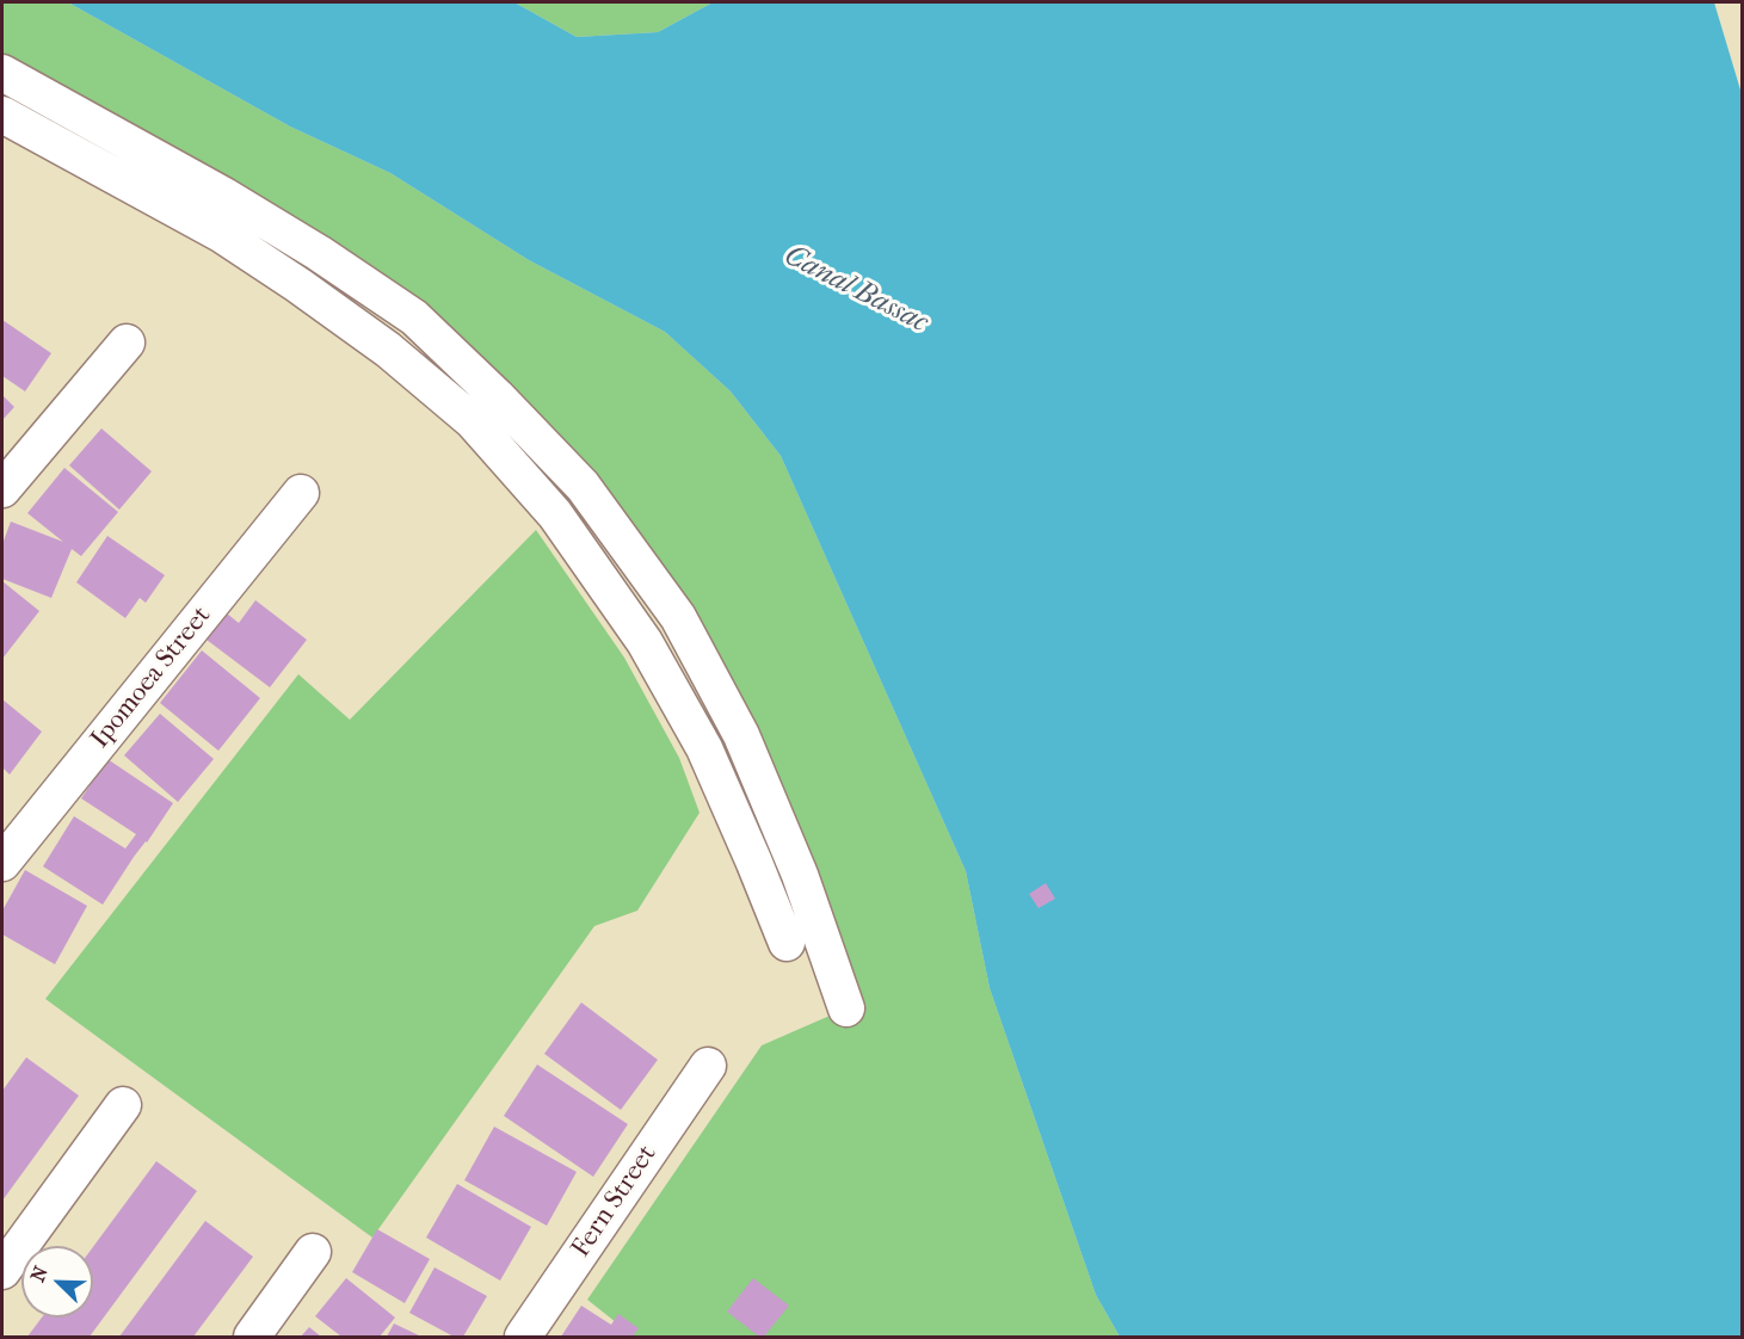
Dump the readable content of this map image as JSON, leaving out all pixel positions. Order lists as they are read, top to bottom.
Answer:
{
  "streets": {
    "street": ["Ipomoea Street", "Fern Street"]
  },
  "water": ["Canal Bassac"],
  "north": "top left"
}
